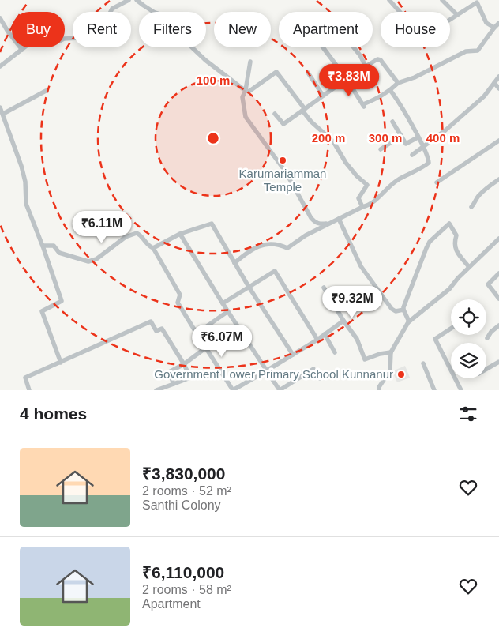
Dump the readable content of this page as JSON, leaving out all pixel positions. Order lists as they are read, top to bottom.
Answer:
{
  "places": ["Karumariamman Temple", "Government Lower Primary School Kunnanur"],
  "page": {
    "chip": [
      "Buy",
      "Rent",
      "Filters",
      "New",
      "Apartment",
      "House"
    ],
    "price": [
      "₹3.83M",
      "₹6.11M",
      "₹9.32M",
      "₹6.07M"
    ],
    "heading": "4 homes",
    "list": [
      {
        "name": "₹3,830,000",
        "note": "2 rooms · 52 m² · Santhi Colony"
      },
      {
        "name": "₹6,110,000",
        "note": "2 rooms · 58 m² · Apartment"
      }
    ]
  },
  "rings": [
    "100 m",
    "200 m",
    "300 m",
    "400 m"
  ]
}
